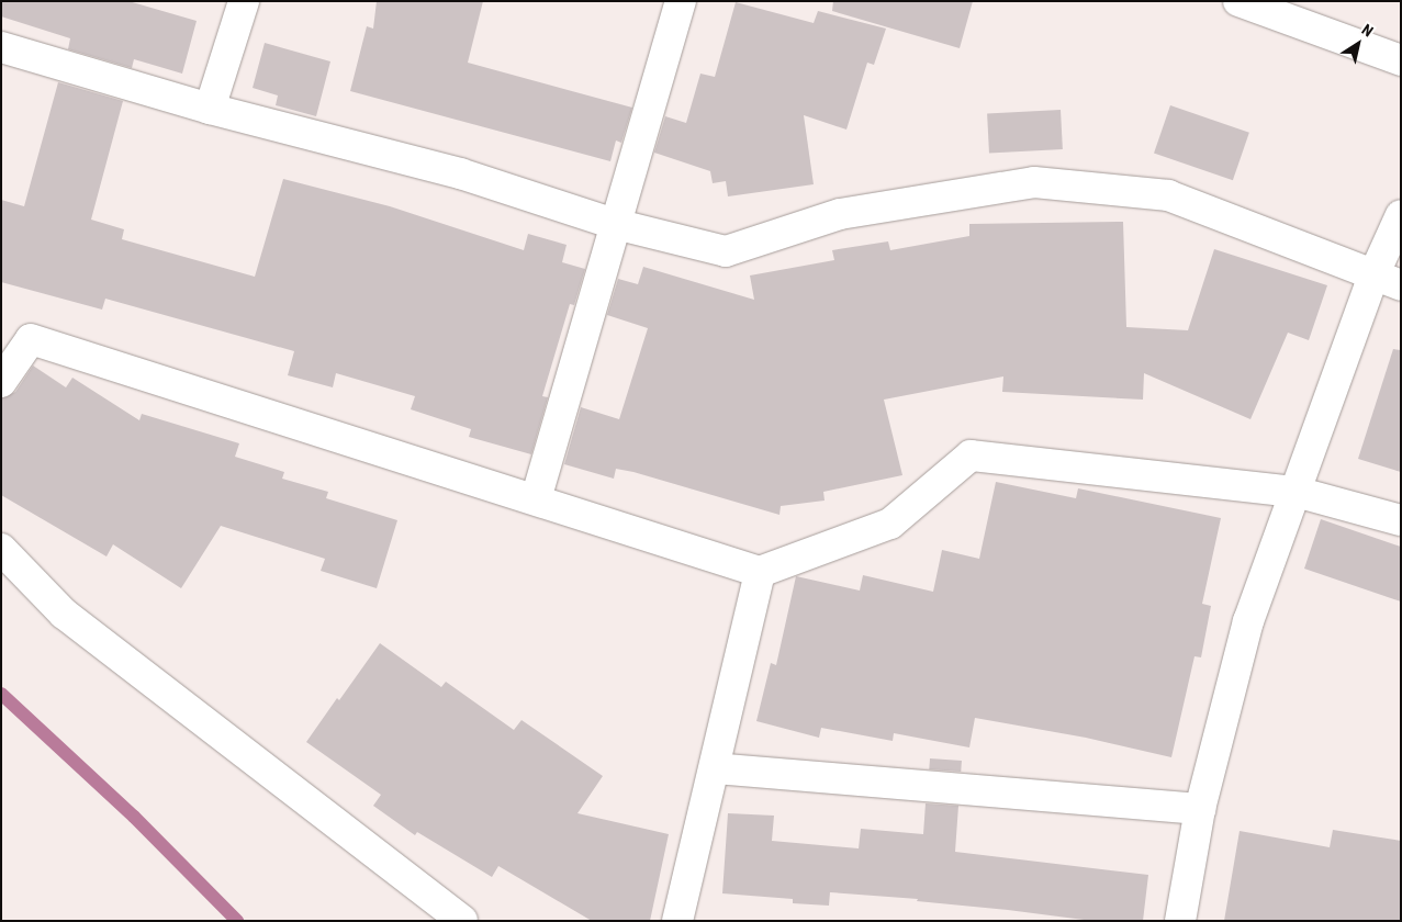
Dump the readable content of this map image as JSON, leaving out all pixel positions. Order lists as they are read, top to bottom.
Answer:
{
  "north": "top right"
}
